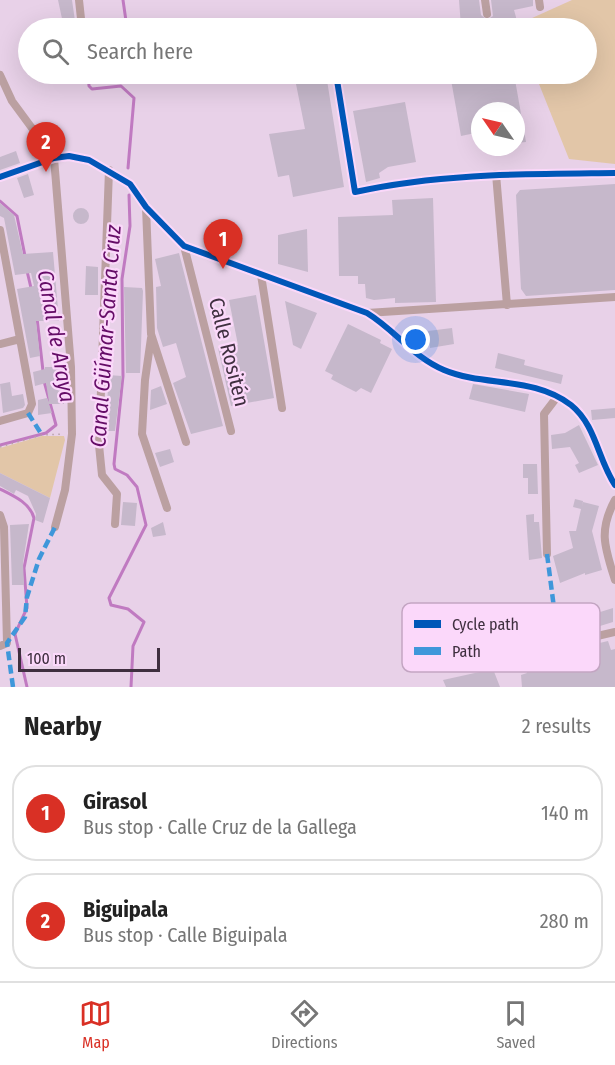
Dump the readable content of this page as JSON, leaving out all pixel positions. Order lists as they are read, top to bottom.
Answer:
{
  "streets": {
    "street": ["Calle Rositén"]
  },
  "water": ["Canal de Araya", "Canal Güímar-Santa Cruz"],
  "legend": ["Cycle path", "Path"],
  "scale_bar": "100 m",
  "north": "top left",
  "page": {
    "search": "Search here",
    "pins": ["2", "1"],
    "scale": "100 m",
    "heading": ["Nearby", "2 results"],
    "list": [
      {
        "mark": "1",
        "name": "Girasol",
        "note": "Bus stop · Calle Cruz de la Gallega",
        "value": "140 m"
      },
      {
        "mark": "2",
        "name": "Biguipala",
        "note": "Bus stop · Calle Biguipala",
        "value": "280 m"
      }
    ],
    "nav": ["Map", "Directions", "Saved"]
  }
}
